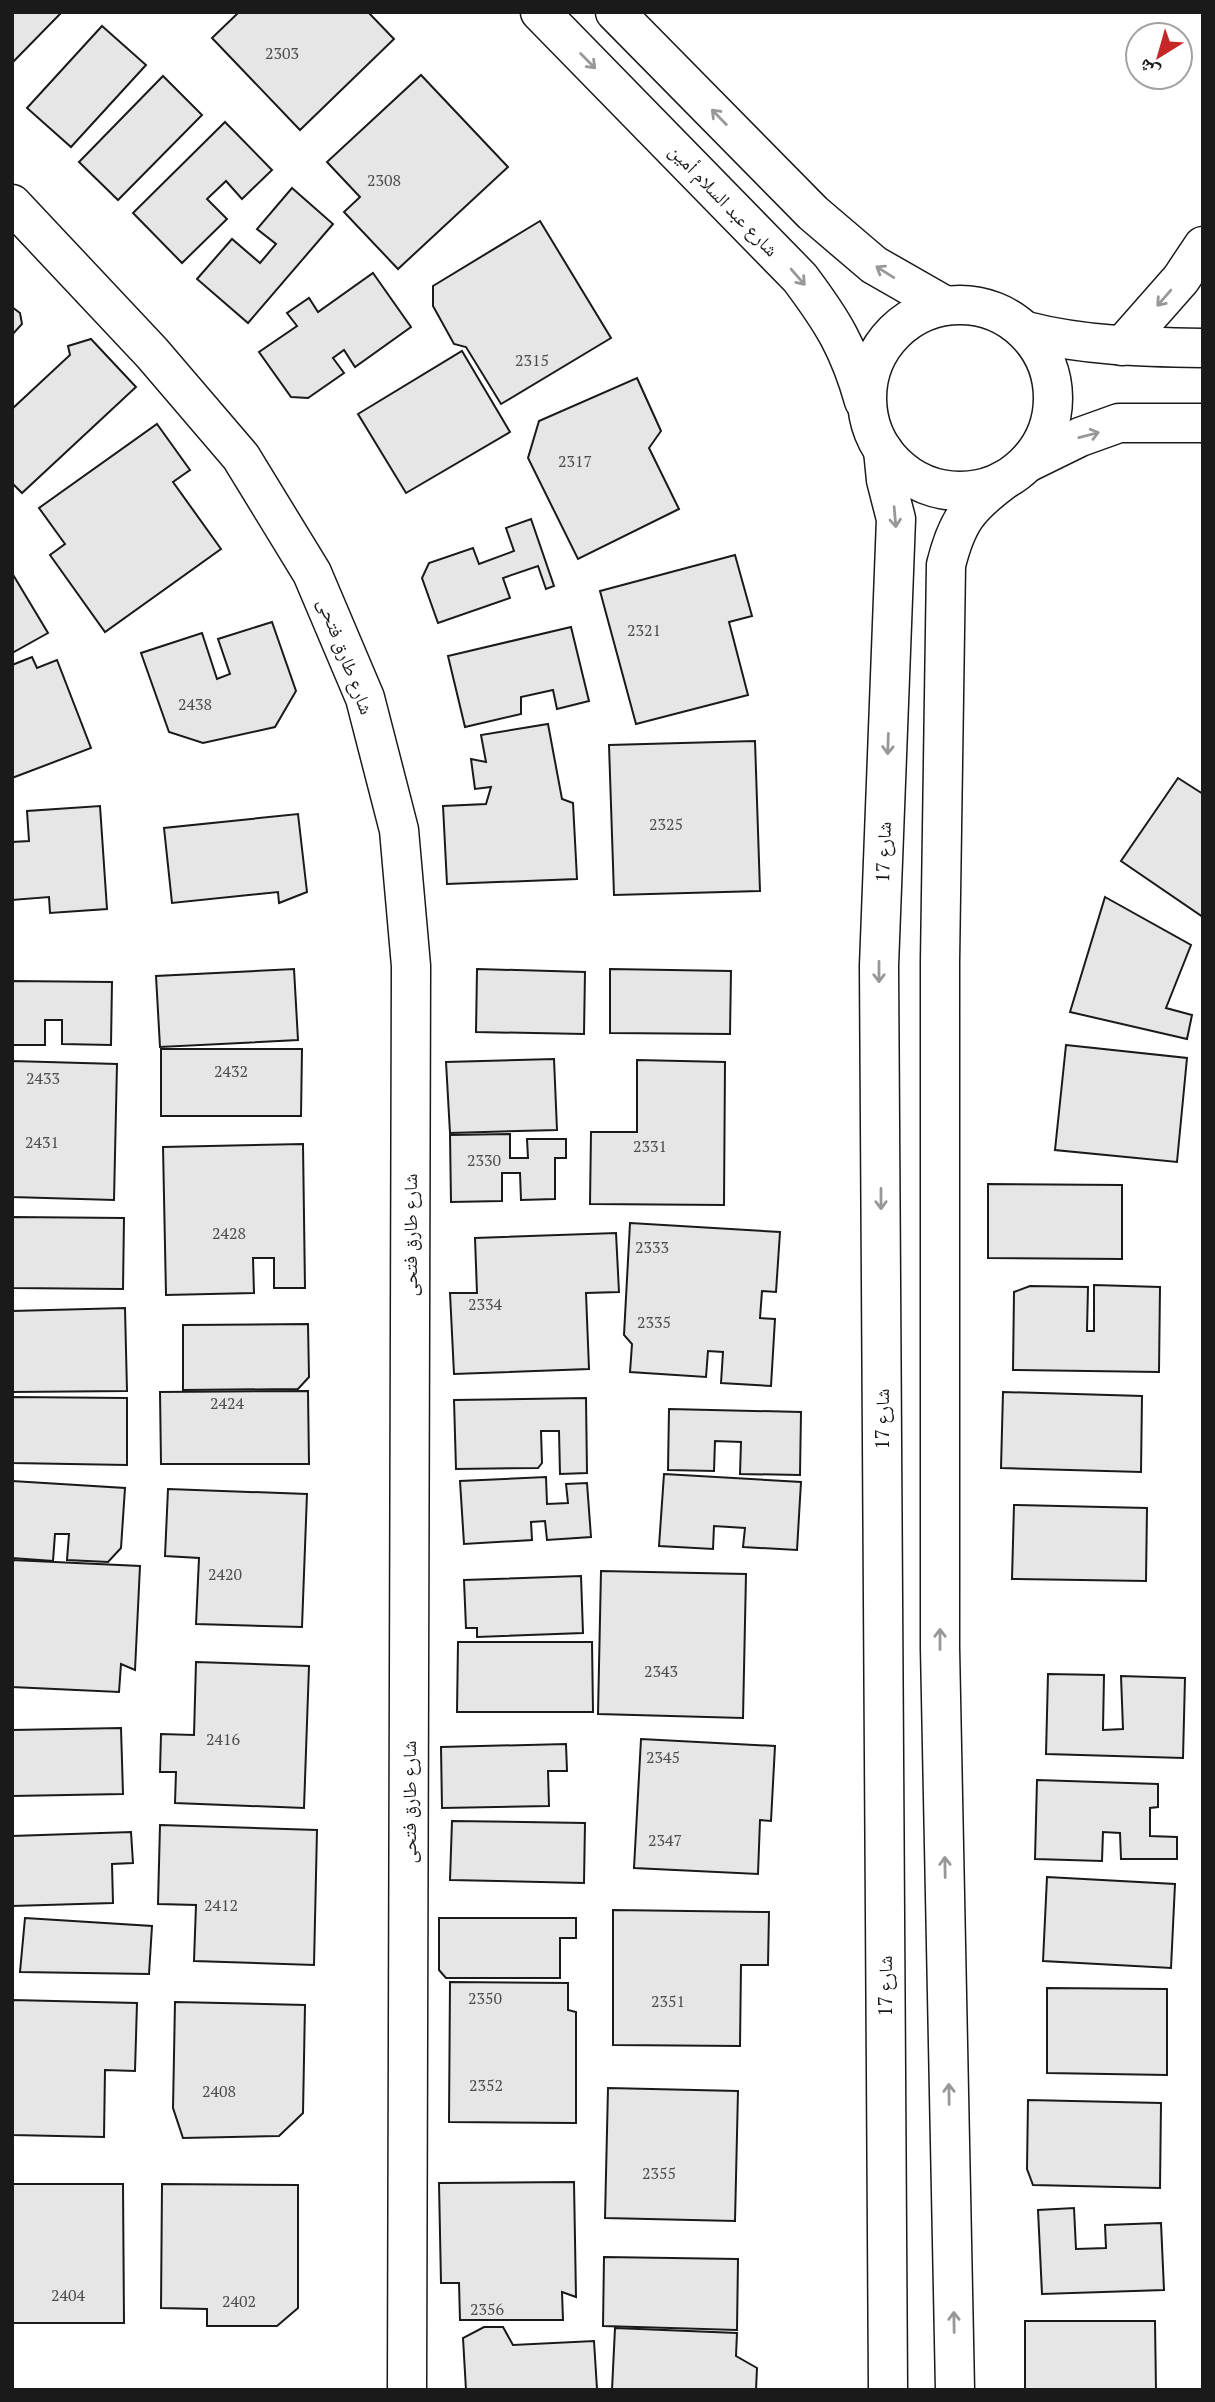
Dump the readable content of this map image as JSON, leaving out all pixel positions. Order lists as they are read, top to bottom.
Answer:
{
  "streets": {
    "street": ["شارع عبد السلام أمين", "شارع طارق فتحى", "شارع 17"]
  },
  "crossings": [
    ["شارع عبد السلام أمين", "شارع 17"]
  ],
  "house_numbers": [
    "2303",
    "2308",
    "2315",
    "2317",
    "2321",
    "2438",
    "2325",
    "2432",
    "2433",
    "2431",
    "2331",
    "2330",
    "2428",
    "2333",
    "2334",
    "2335",
    "2424",
    "2420",
    "2343",
    "2416",
    "2345",
    "2347",
    "2412",
    "2350",
    "2351",
    "2352",
    "2408",
    "2355",
    "2404",
    "2402",
    "2356"
  ],
  "north": "bottom left"
}
